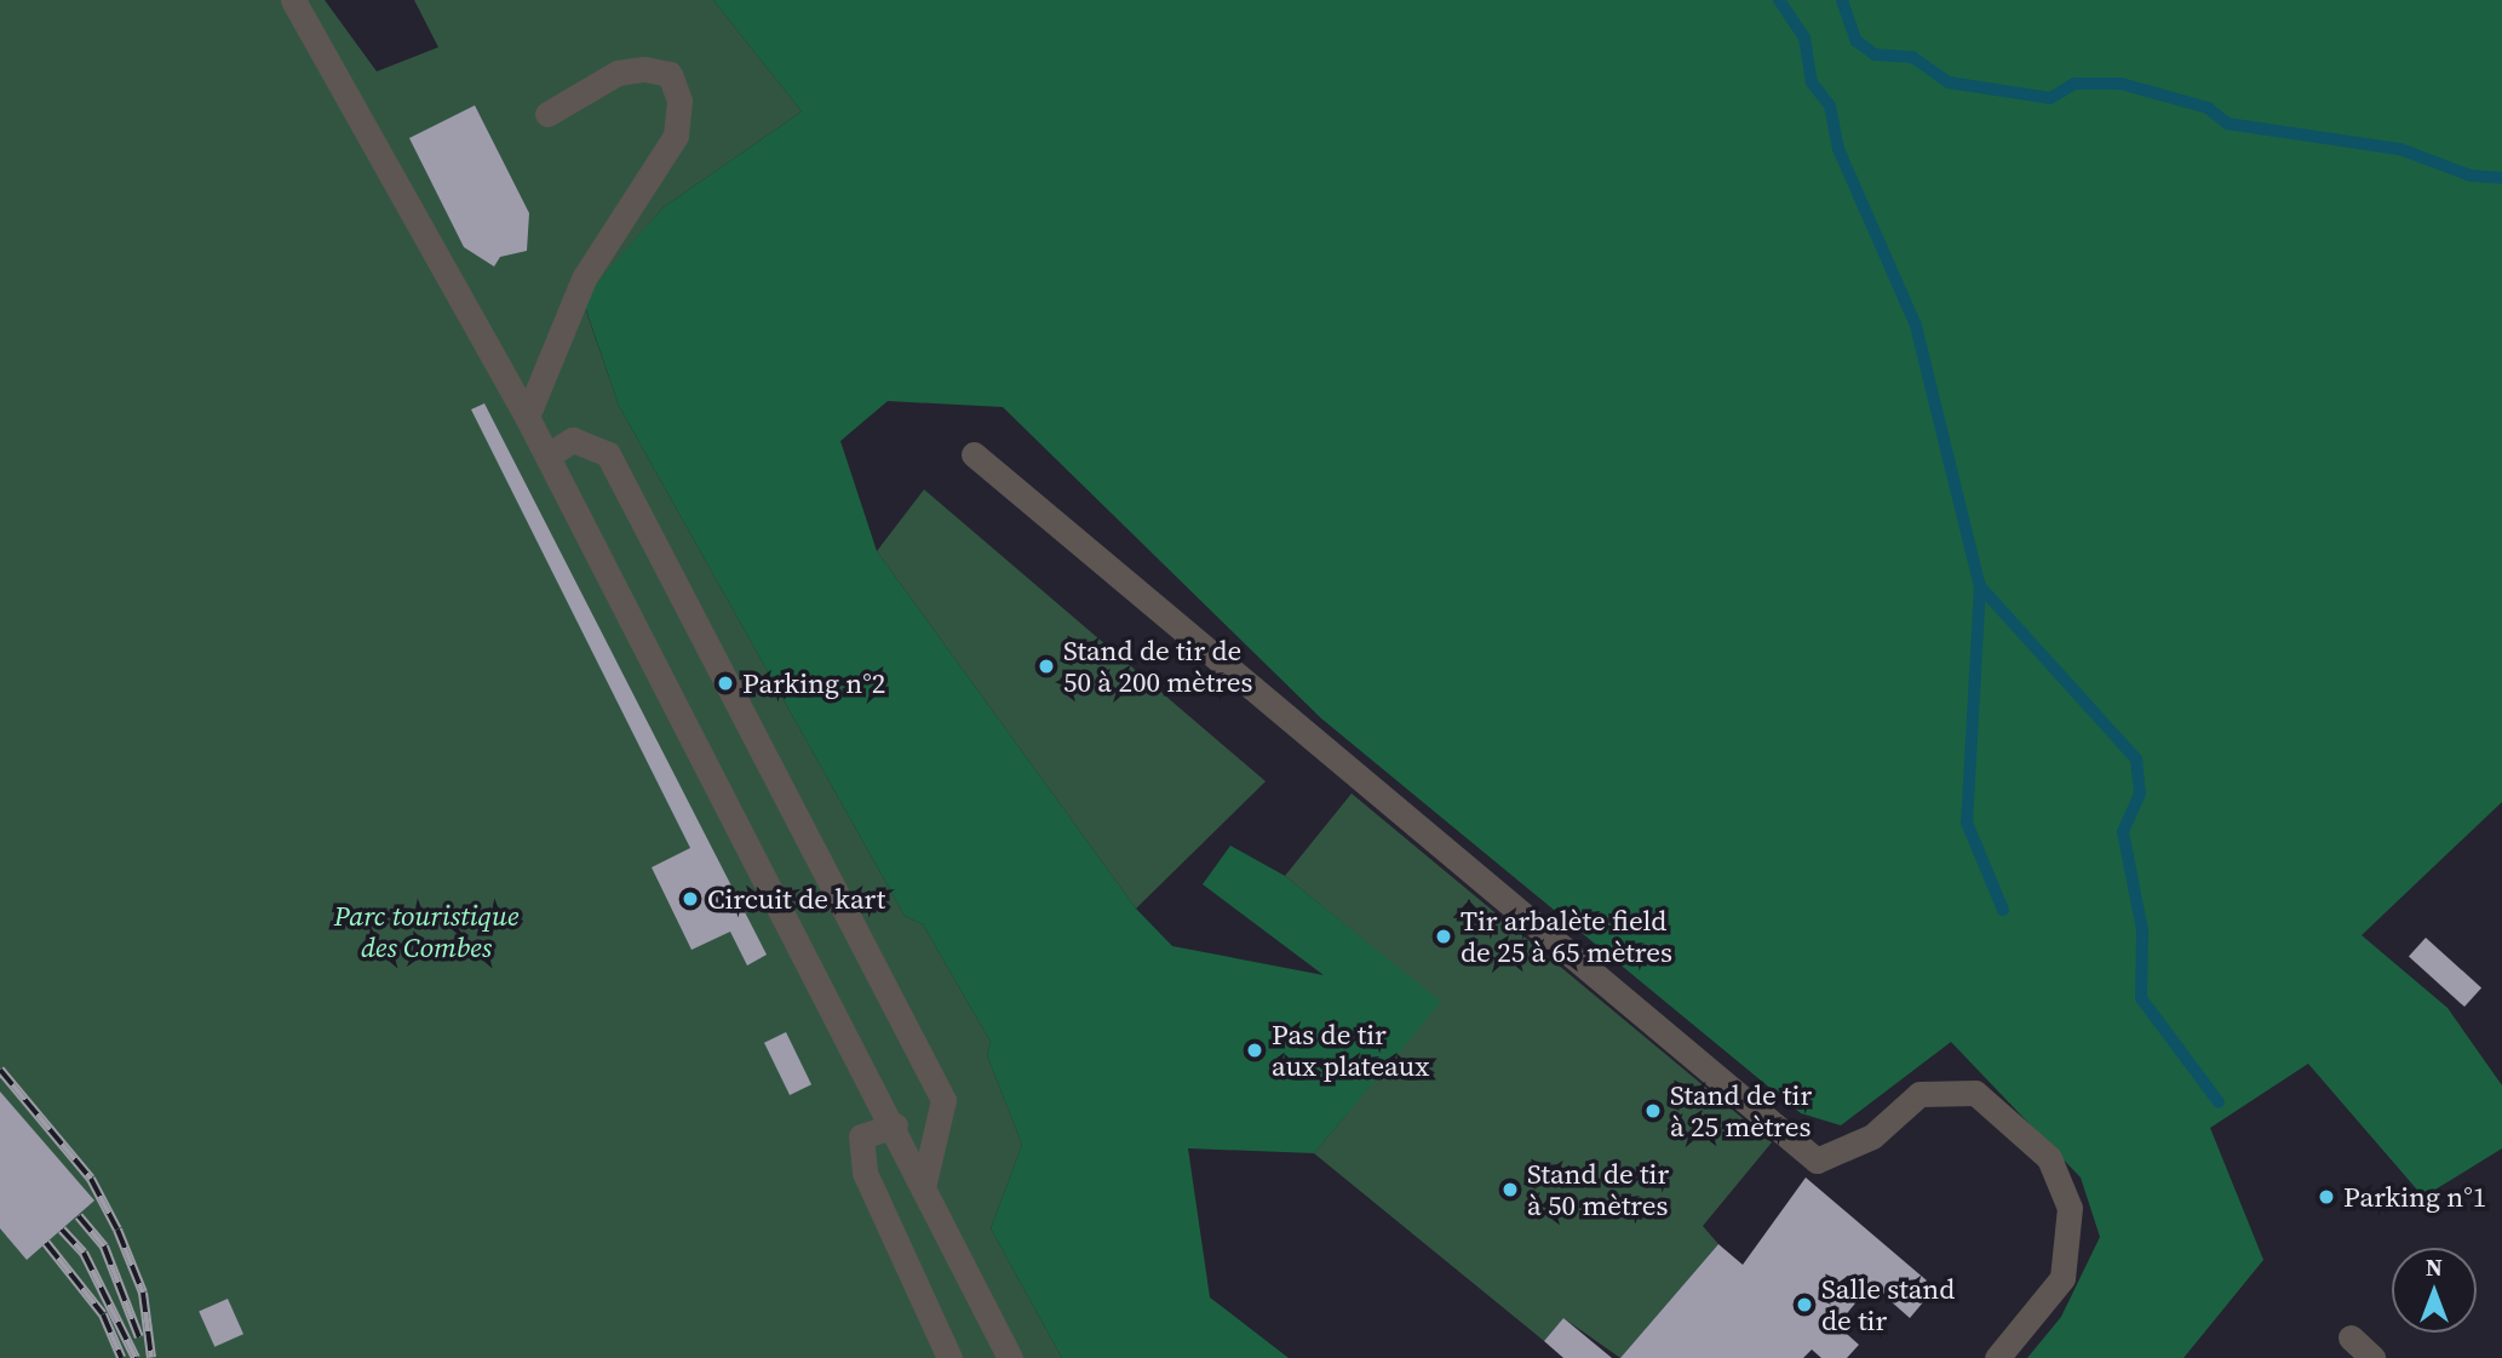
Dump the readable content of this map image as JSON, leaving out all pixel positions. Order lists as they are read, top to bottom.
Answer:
{
  "parks": ["Parc touristique des Combes"],
  "places": [
    "Stand de tir de 50 à 200 mètres",
    "Parking n°2",
    "Circuit de kart",
    "Tir arbalète field de 25 à 65 mètres",
    "Pas de tir aux plateaux",
    "Stand de tir à 25 mètres",
    "Stand de tir à 50 mètres",
    "Parking n°1",
    "Salle stand de tir"
  ],
  "north": "top"
}
